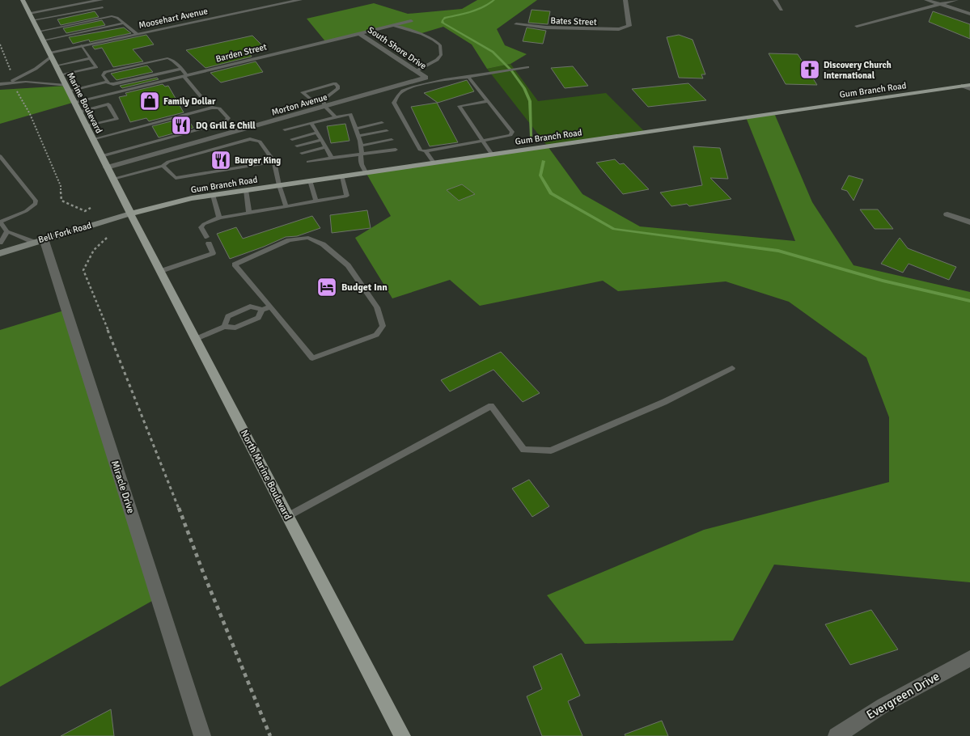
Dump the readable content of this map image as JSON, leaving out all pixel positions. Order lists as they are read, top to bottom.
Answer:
{
  "streets": {
    "main road": [
      "Gum Branch Road",
      "Marine Boulevard",
      "Bell Fork Road",
      "North Marine Boulevard"
    ],
    "street": [
      "Moosehart Avenue",
      "Bates Street",
      "South Shore Drive",
      "Barden Street",
      "Morton Avenue",
      "Miracle Drive",
      "Evergreen Drive"
    ]
  },
  "crossings": [
    ["Moosehart Avenue", "Marine Boulevard"],
    ["South Shore Drive", "Barden Street"],
    ["South Shore Drive", "Morton Avenue"],
    ["Barden Street", "Marine Boulevard"],
    ["Gum Branch Road", "Marine Boulevard"],
    ["Gum Branch Road", "Bell Fork Road"],
    ["Gum Branch Road", "North Marine Boulevard"],
    ["Marine Boulevard", "Morton Avenue"],
    ["Marine Boulevard", "Bell Fork Road"],
    ["Marine Boulevard", "North Marine Boulevard"],
    ["Bell Fork Road", "North Marine Boulevard"],
    ["Bell Fork Road", "Miracle Drive"]
  ],
  "places": {
    "church": ["Discovery Church International"],
    "shop": ["Family Dollar"],
    "restaurant": ["DQ Grill & Chill", "Burger King"],
    "hotel": ["Budget Inn"]
  }
}
